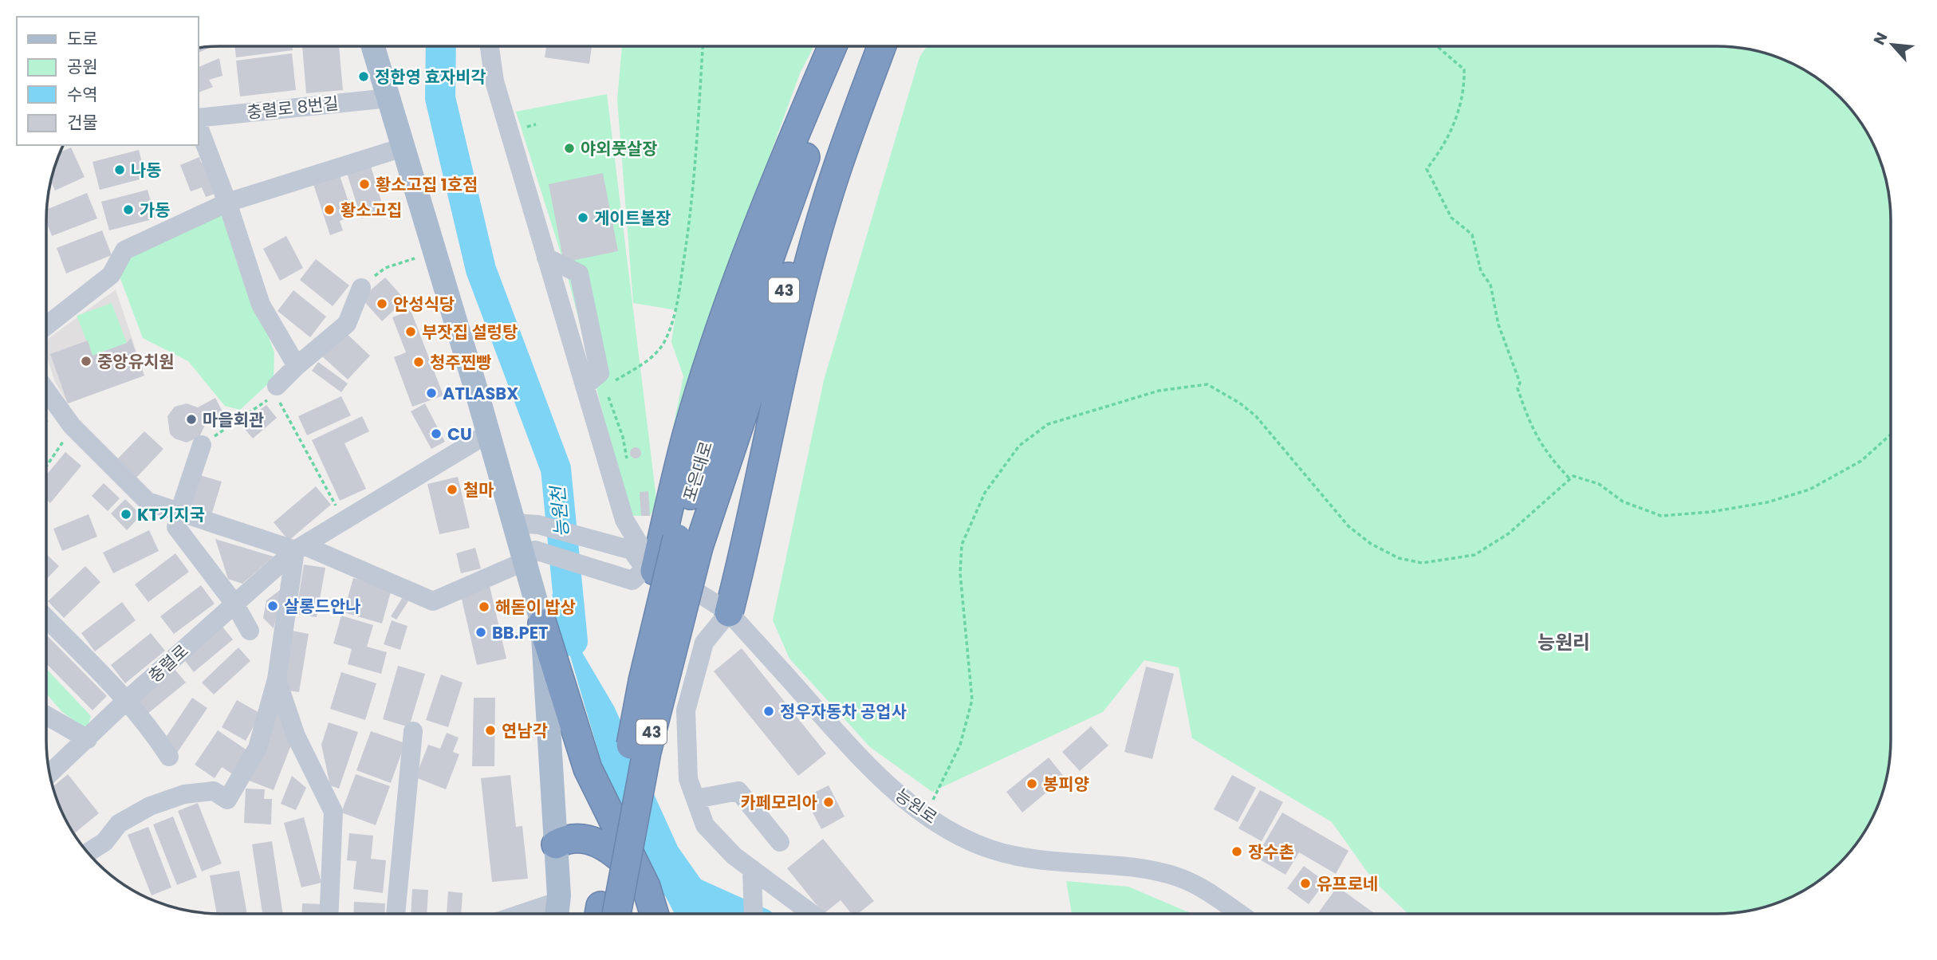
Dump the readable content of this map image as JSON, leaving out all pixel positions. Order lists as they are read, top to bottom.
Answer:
{
  "streets": {
    "highway": ["43", "포은대로"],
    "street": ["충렬로 8번길", "충렬로", "능원로"]
  },
  "crossings": [
    ["43", "포은대로"]
  ],
  "districts": ["능원리"],
  "water": ["능원천"],
  "places": [
    "정한영 효자비각",
    "야외풋살장",
    "나동",
    "황소고집 1호점",
    "가동",
    "황소고집",
    "게이트볼장",
    "안성식당",
    "부잣집 설렁탕",
    "중앙유치원",
    "청주찐빵",
    "ATLASBX",
    "마을회관",
    "CU",
    "철마",
    "KT기지국",
    "살롱드안나",
    "해돋이 밥상",
    "BB.PET",
    "정우자동차 공업사",
    "연남각",
    "봉피양",
    "카페모리아",
    "장수촌",
    "유프로네"
  ],
  "legend": [
    "도로",
    "공원",
    "수역",
    "건물"
  ],
  "north": "top left"
}
